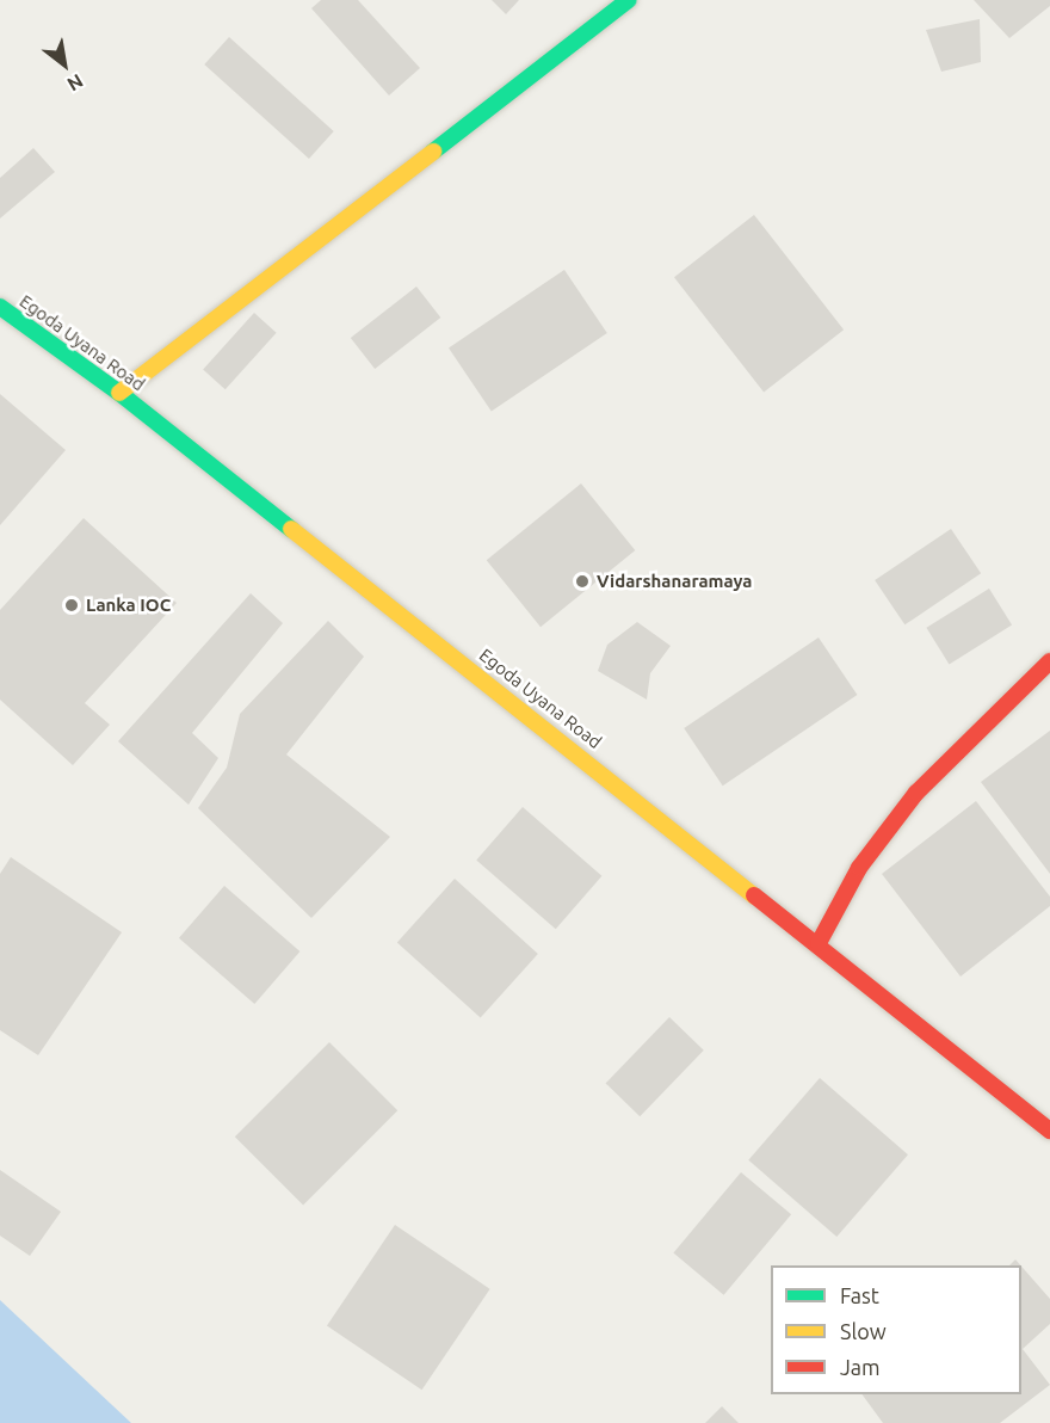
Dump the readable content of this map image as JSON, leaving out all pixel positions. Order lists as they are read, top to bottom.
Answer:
{
  "streets": {
    "main road": ["Egoda Uyana Road"]
  },
  "places": ["Vidarshanaramaya", "Lanka IOC"],
  "legend": ["Fast", "Slow", "Jam"],
  "north": "bottom right"
}
